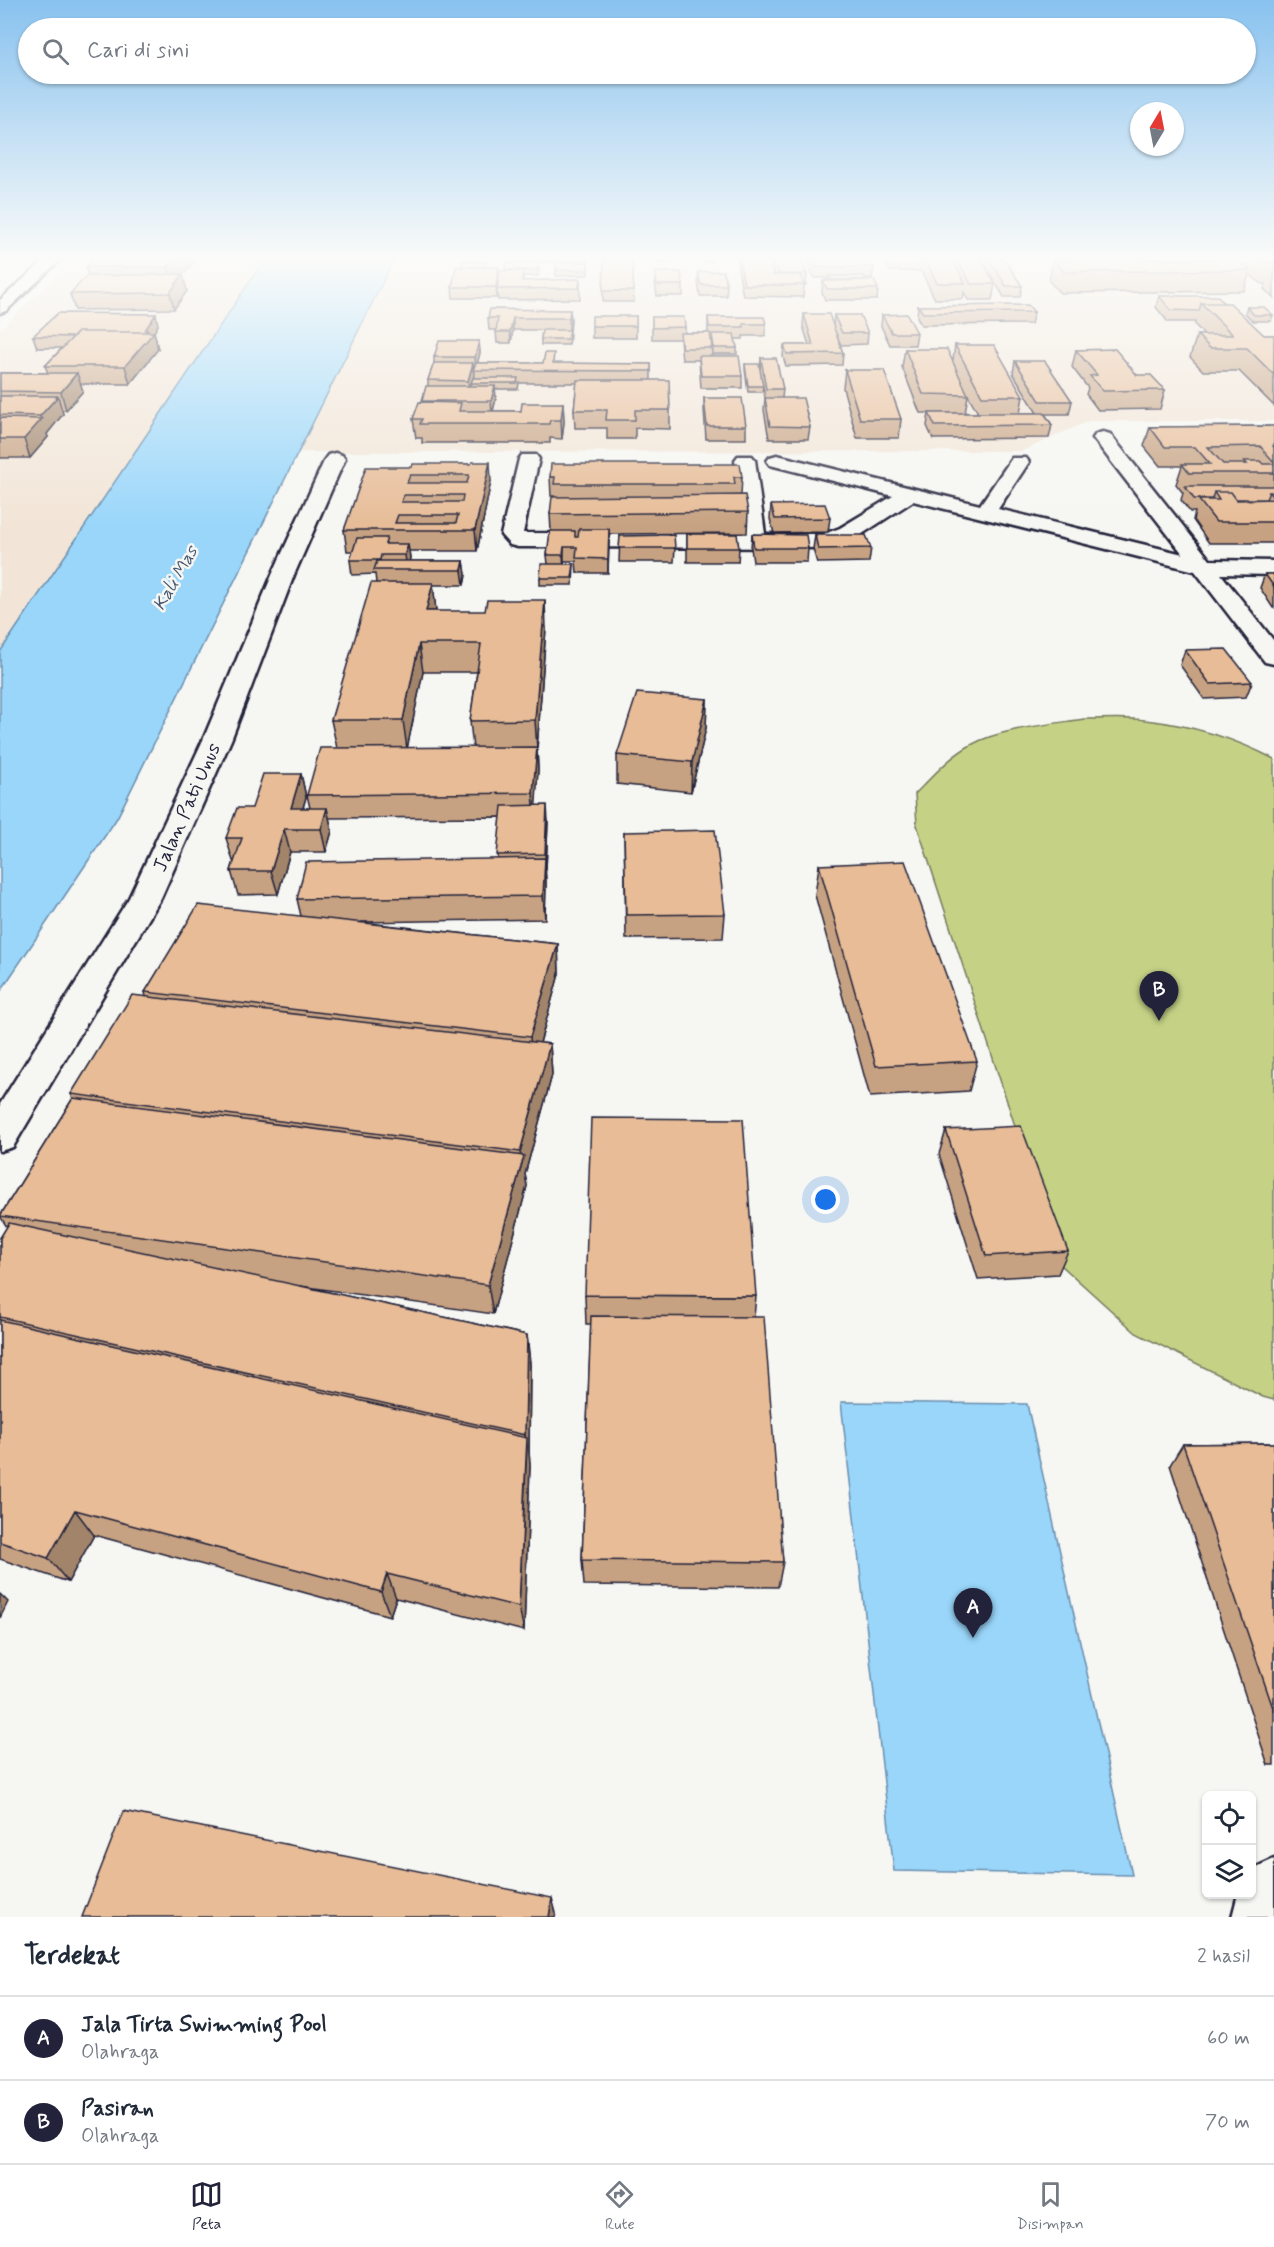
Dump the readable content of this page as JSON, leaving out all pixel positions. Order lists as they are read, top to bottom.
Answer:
{
  "streets": {
    "street": ["Jalan Pati Unus"]
  },
  "water": ["Kali Mas"],
  "north": "top",
  "page": {
    "search": "Cari di sini",
    "pins": ["B", "A"],
    "heading": ["Terdekat", "2 hasil"],
    "list": [
      {
        "mark": "A",
        "name": "Jala Tirta Swimming Pool",
        "note": "Olahraga",
        "value": "60 m"
      },
      {
        "mark": "B",
        "name": "Pasiran",
        "note": "Olahraga",
        "value": "70 m"
      }
    ],
    "nav": ["Peta", "Rute", "Disimpan"]
  }
}
